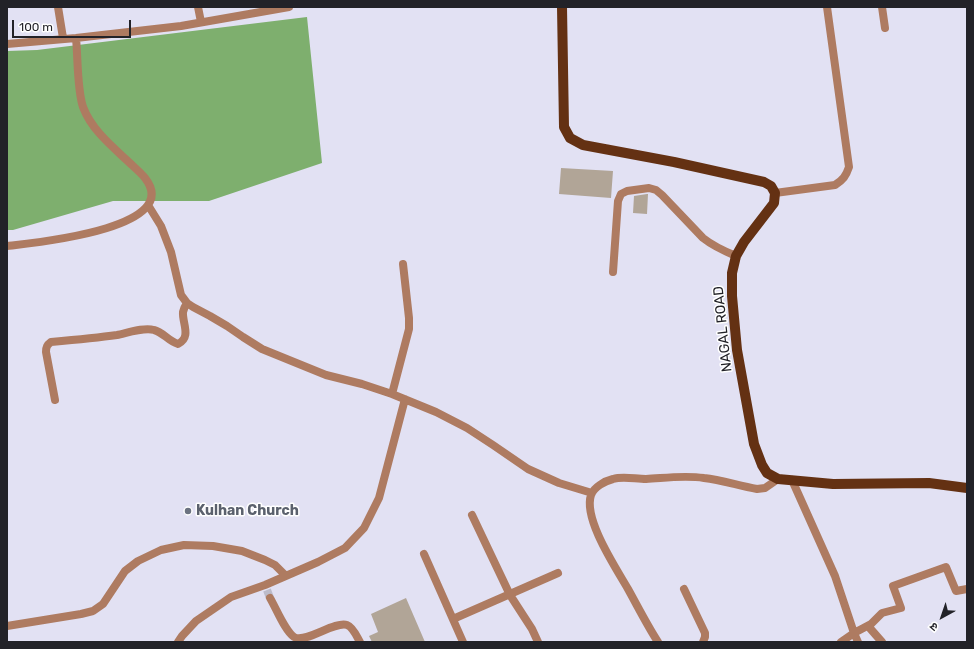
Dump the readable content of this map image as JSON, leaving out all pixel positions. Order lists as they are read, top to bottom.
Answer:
{
  "streets": {
    "main road": ["NAGAL ROAD"]
  },
  "places": ["Kulhan Church"],
  "scale_bar": "100 m",
  "north": "bottom left"
}
